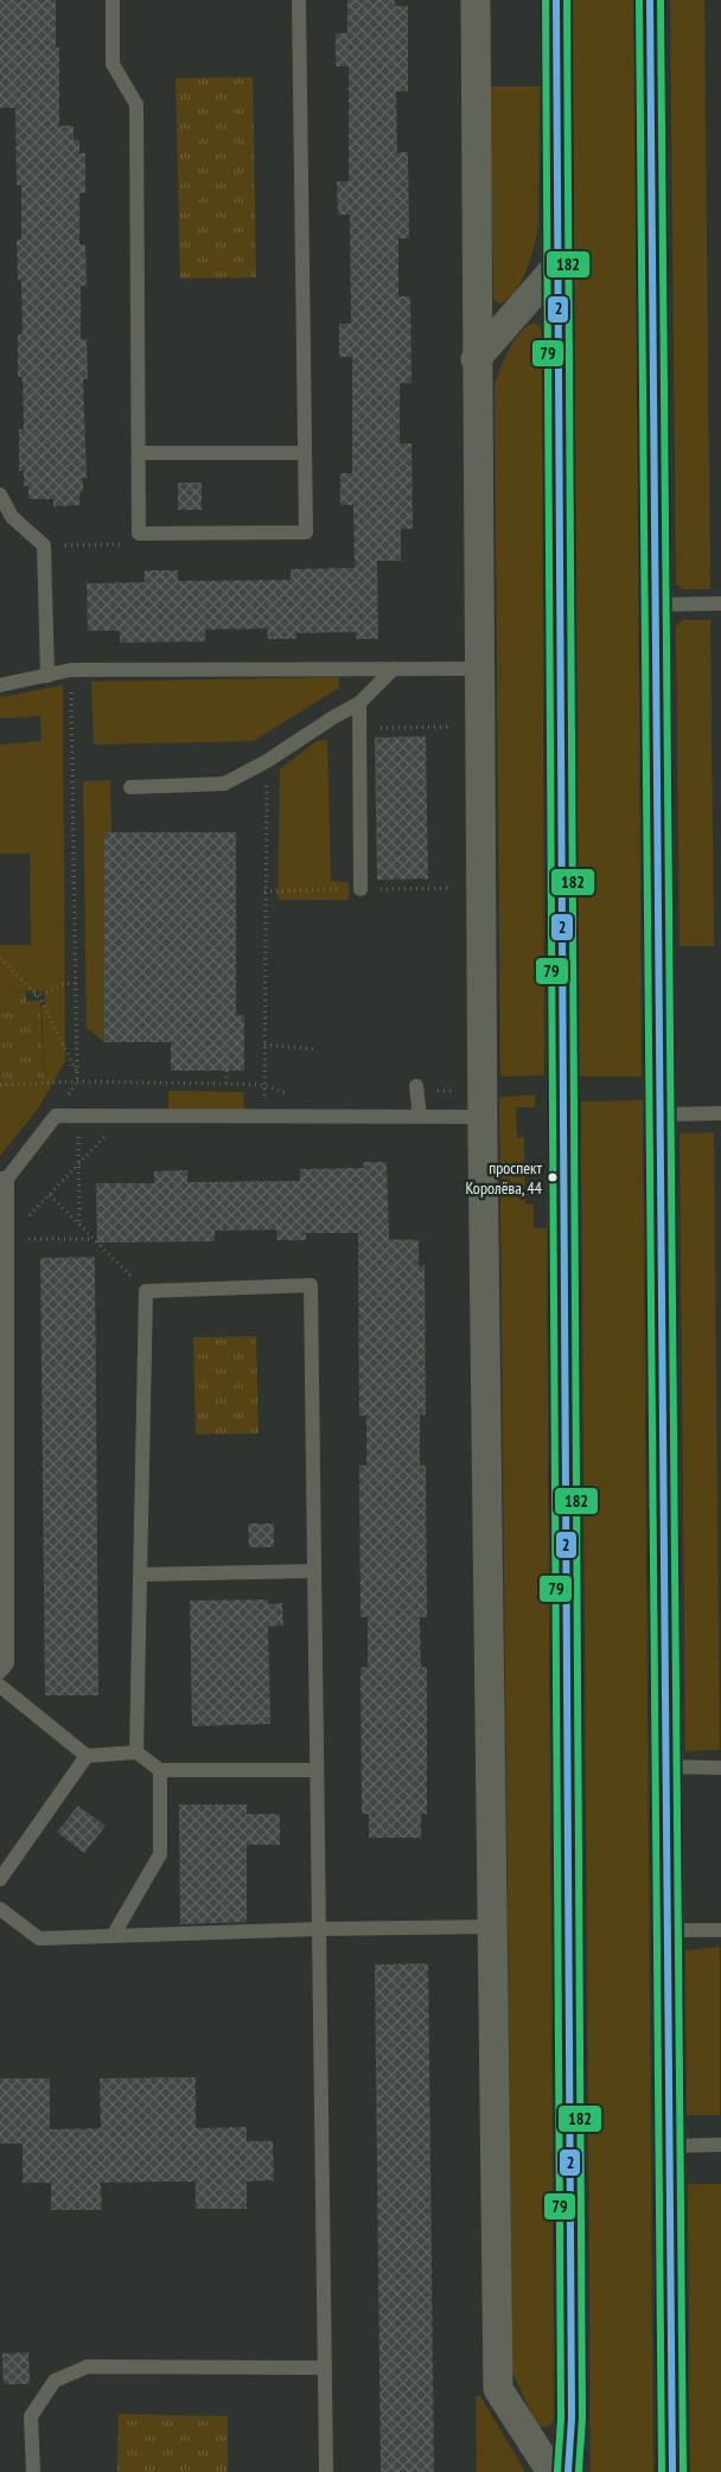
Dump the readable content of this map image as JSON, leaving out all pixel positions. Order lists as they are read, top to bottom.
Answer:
{
  "places": ["проспект Королёва, 44"],
  "lines": ["transit line 2", "transit line 79", "transit line 182"]
}
